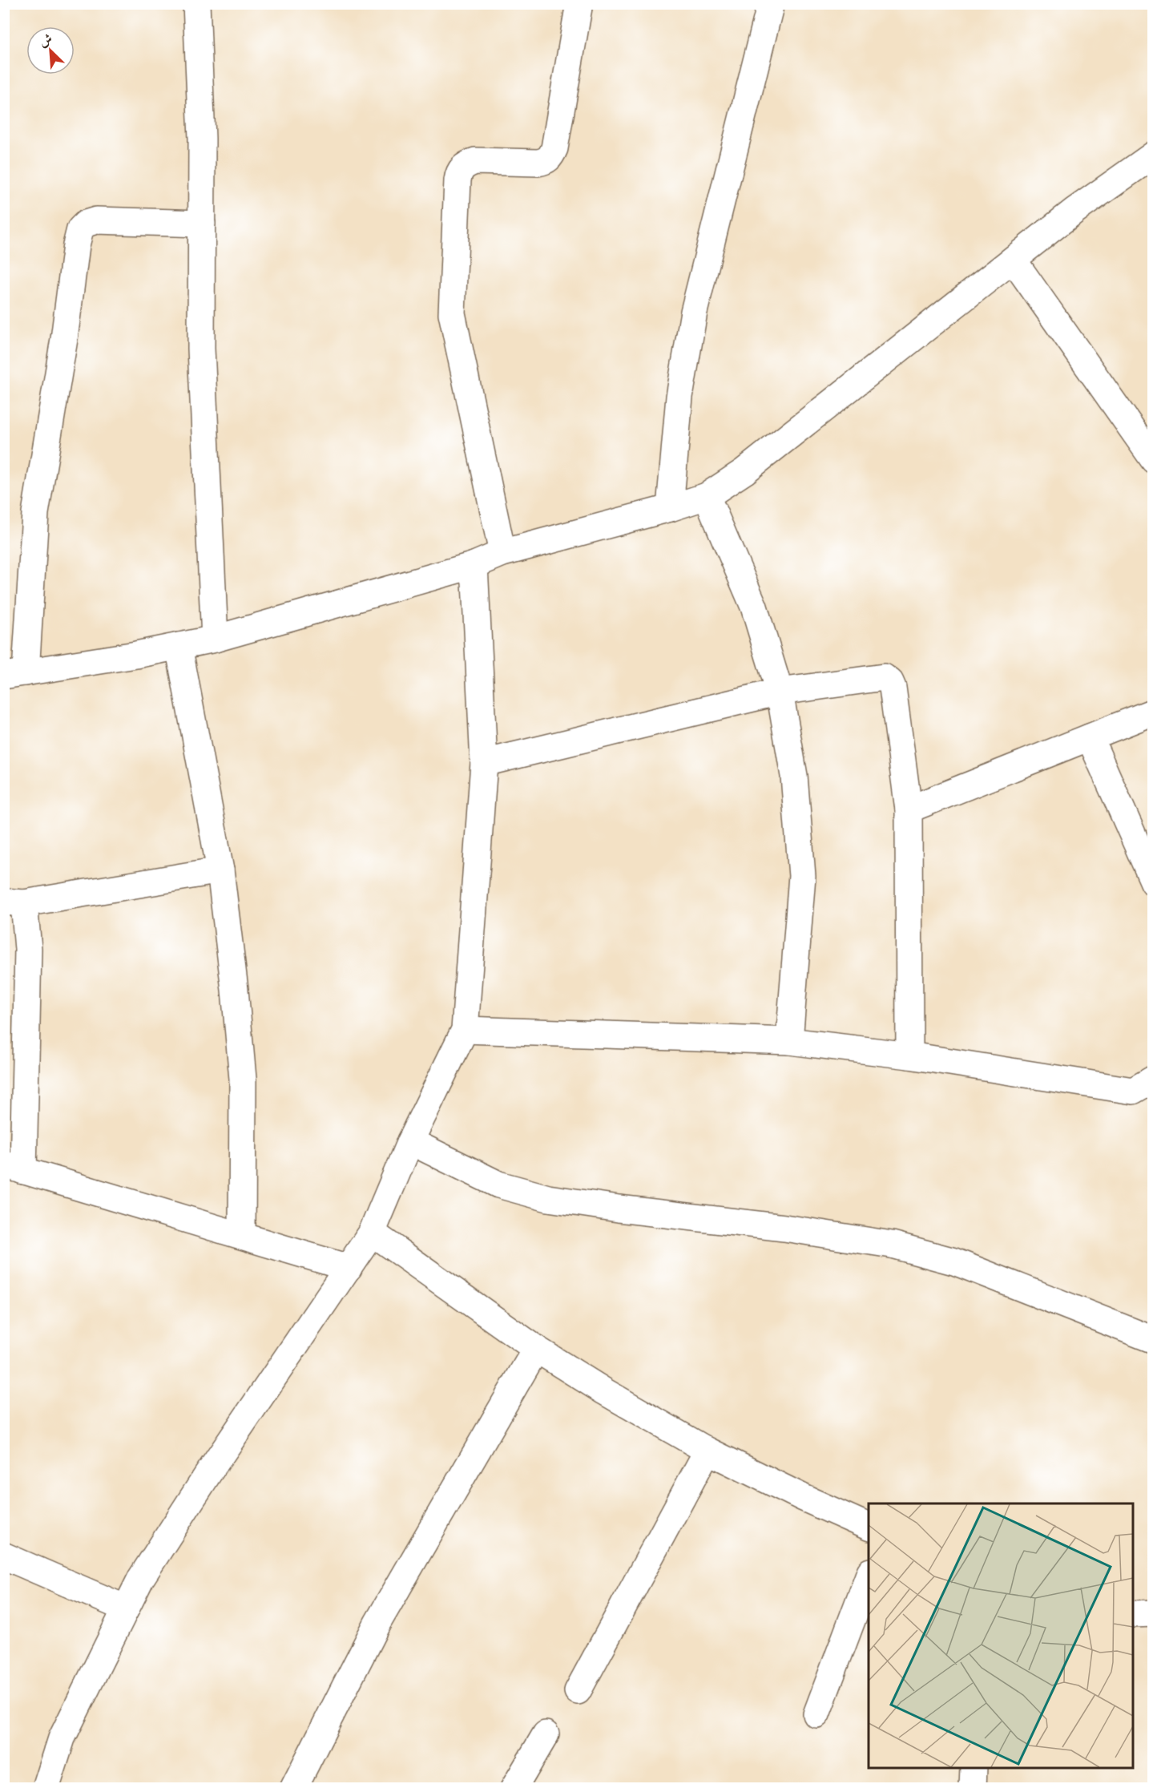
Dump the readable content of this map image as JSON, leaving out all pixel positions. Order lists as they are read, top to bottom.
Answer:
{
  "north": "top left"
}
